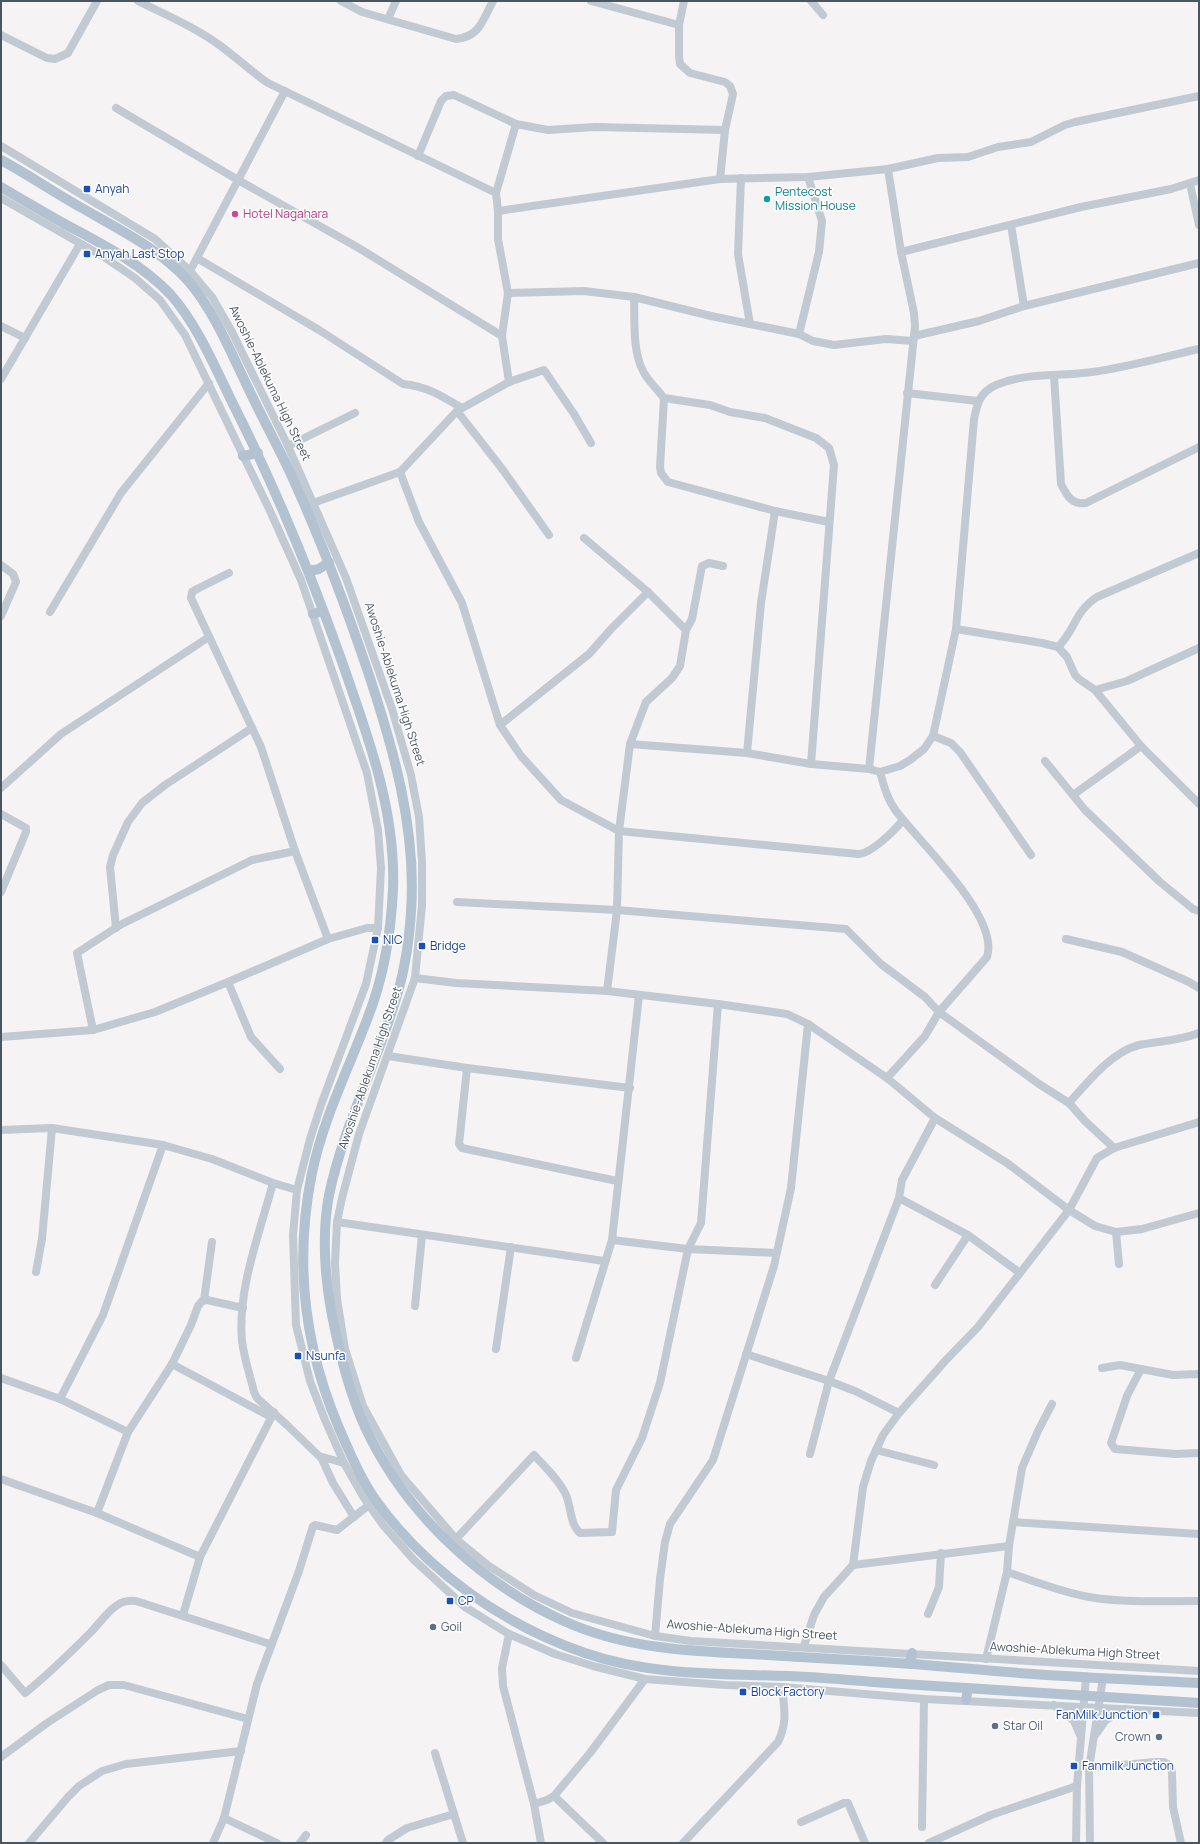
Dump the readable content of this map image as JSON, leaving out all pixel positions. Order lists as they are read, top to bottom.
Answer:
{
  "streets": {
    "main road": ["Awoshie-Ablekuma High Street"]
  },
  "places": {
    "transit": [
      "Anyah",
      "Anyah Last Stop",
      "NIC",
      "Bridge",
      "Nsunfa",
      "CP",
      "Block Factory",
      "FanMilk Junction",
      "Fanmilk Junction"
    ],
    "other": [
      "Pentecost Mission House",
      "Hotel Nagahara",
      "Goil",
      "Star Oil",
      "Crown"
    ]
  }
}
